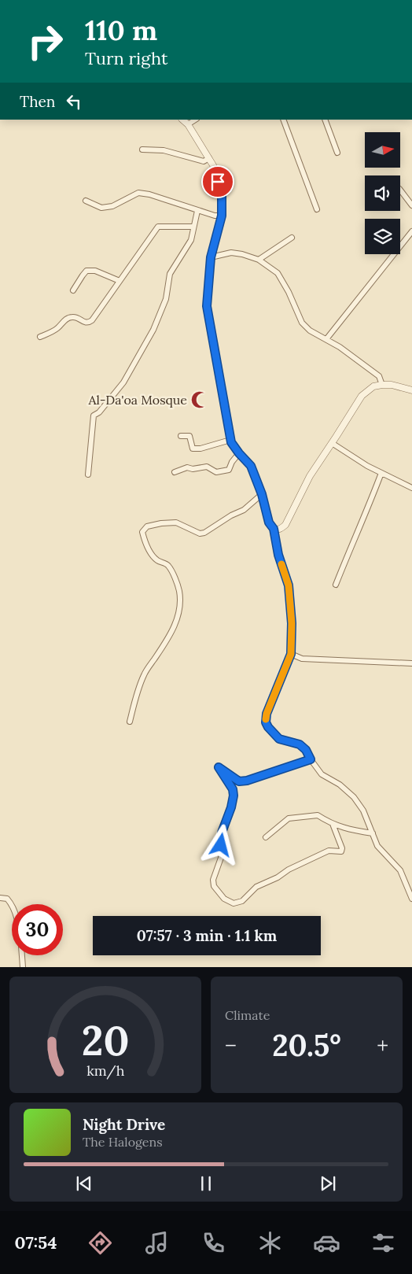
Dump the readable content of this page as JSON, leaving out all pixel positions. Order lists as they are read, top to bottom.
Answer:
{
  "places": {
    "mosque": ["Al-Da'oa Mosque"]
  },
  "north": "right",
  "page": {
    "turn": ["110 m", "Turn right"],
    "then": "Then",
    "limit": "30",
    "trip": "07:57 · 3 min · 1.1 km",
    "tile": "Climate",
    "heat": ["−", "20.5°", "+"],
    "song": ["Night Drive", "The Halogens"],
    "tabs": "07:54",
    "gauge": ["20", "km/h"]
  }
}
